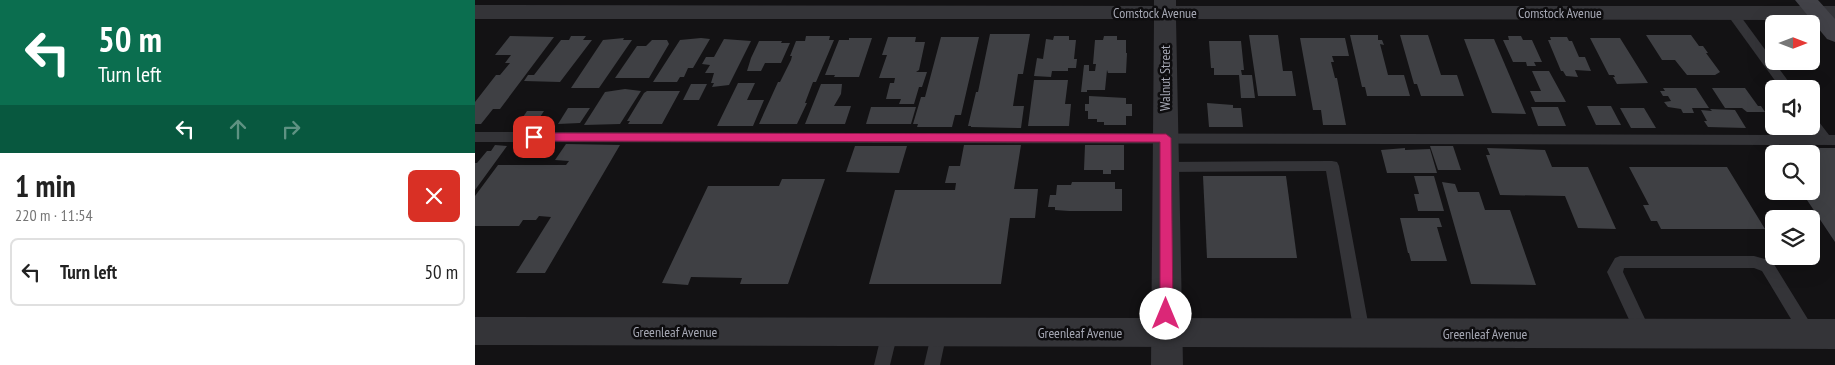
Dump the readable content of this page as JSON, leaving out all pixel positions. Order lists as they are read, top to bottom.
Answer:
{
  "streets": {
    "street": ["Comstock Avenue", "Walnut Street", "Greenleaf Avenue"]
  },
  "crossings": [
    ["Comstock Avenue", "Walnut Street"],
    ["Walnut Street", "Greenleaf Avenue"]
  ],
  "north": "right",
  "page": {
    "turn": ["50 m", "Turn left"],
    "heading": ["1 min", "220 m · 11:54"],
    "list": [
      {
        "name": "Turn left",
        "value": "50 m"
      }
    ]
  }
}
